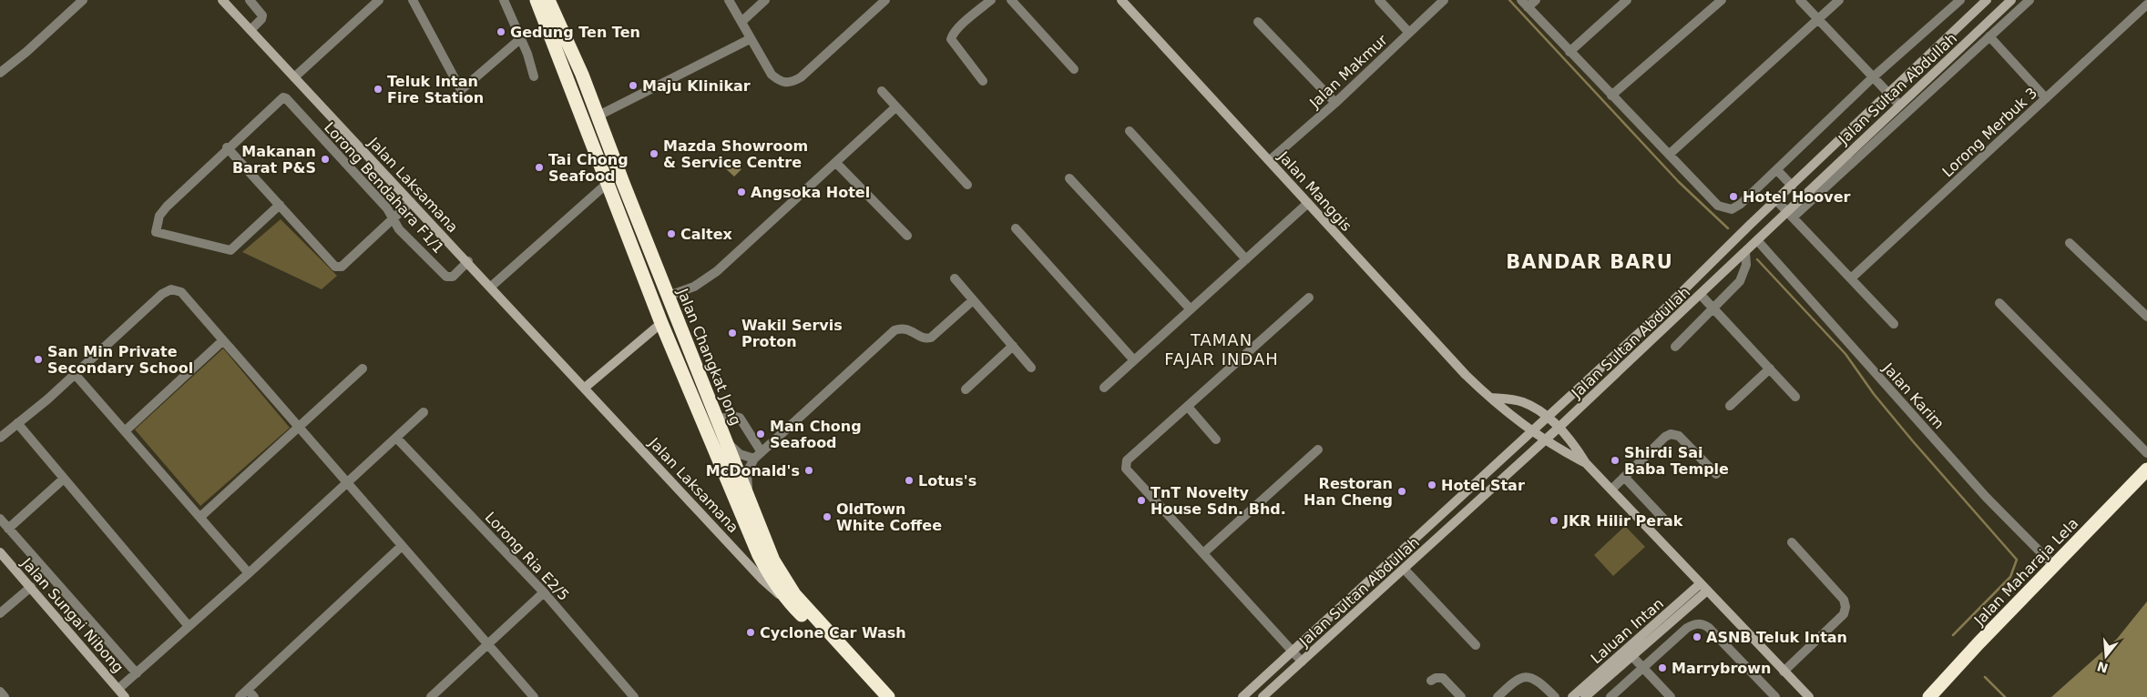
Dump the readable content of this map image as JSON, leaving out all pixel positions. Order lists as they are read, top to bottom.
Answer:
{
  "streets": {
    "highway": ["Jalan Changkat Jong", "Jalan Maharaja Lela"],
    "street": [
      "Jalan Makmur",
      "Jalan Sultan Abdullah",
      "Lorong Merbuk 3",
      "Jalan Laksamana",
      "Lorong Bendahara F1/1",
      "Jalan Manggis",
      "Jalan Karim",
      "Lorong Ria E2/5",
      "Jalan Sungai Nibong",
      "Laluan Intan"
    ]
  },
  "crossings": [
    ["Jalan Makmur", "Jalan Manggis"],
    ["Jalan Sultan Abdullah", "Jalan Manggis"],
    ["Jalan Sultan Abdullah", "Jalan Karim"],
    ["Jalan Laksamana", "Lorong Bendahara F1/1"],
    ["Jalan Laksamana", "Jalan Changkat Jong"],
    ["Jalan Karim", "Jalan Maharaja Lela"]
  ],
  "districts": ["BANDAR BARU", "TAMAN FAJAR INDAH"],
  "places": [
    "Gedung Ten Ten",
    "Maju Klinikar",
    "Teluk Intan Fire Station",
    "Mazda Showroom & Service Centre",
    "Makanan Barat P&S",
    "Tai Chong Seafood",
    "Angsoka Hotel",
    "Hotel Hoover",
    "Caltex",
    "Wakil Servis Proton",
    "San Min Private Secondary School",
    "Man Chong Seafood",
    "Shirdi Sai Baba Temple",
    "McDonald's",
    "Lotus's",
    "Hotel Star",
    "Restoran Han Cheng",
    "TnT Novelty House Sdn. Bhd.",
    "OldTown White Coffee",
    "JKR Hilir Perak",
    "Cyclone Car Wash",
    "ASNB Teluk Intan",
    "Marrybrown"
  ],
  "north": "bottom"
}
